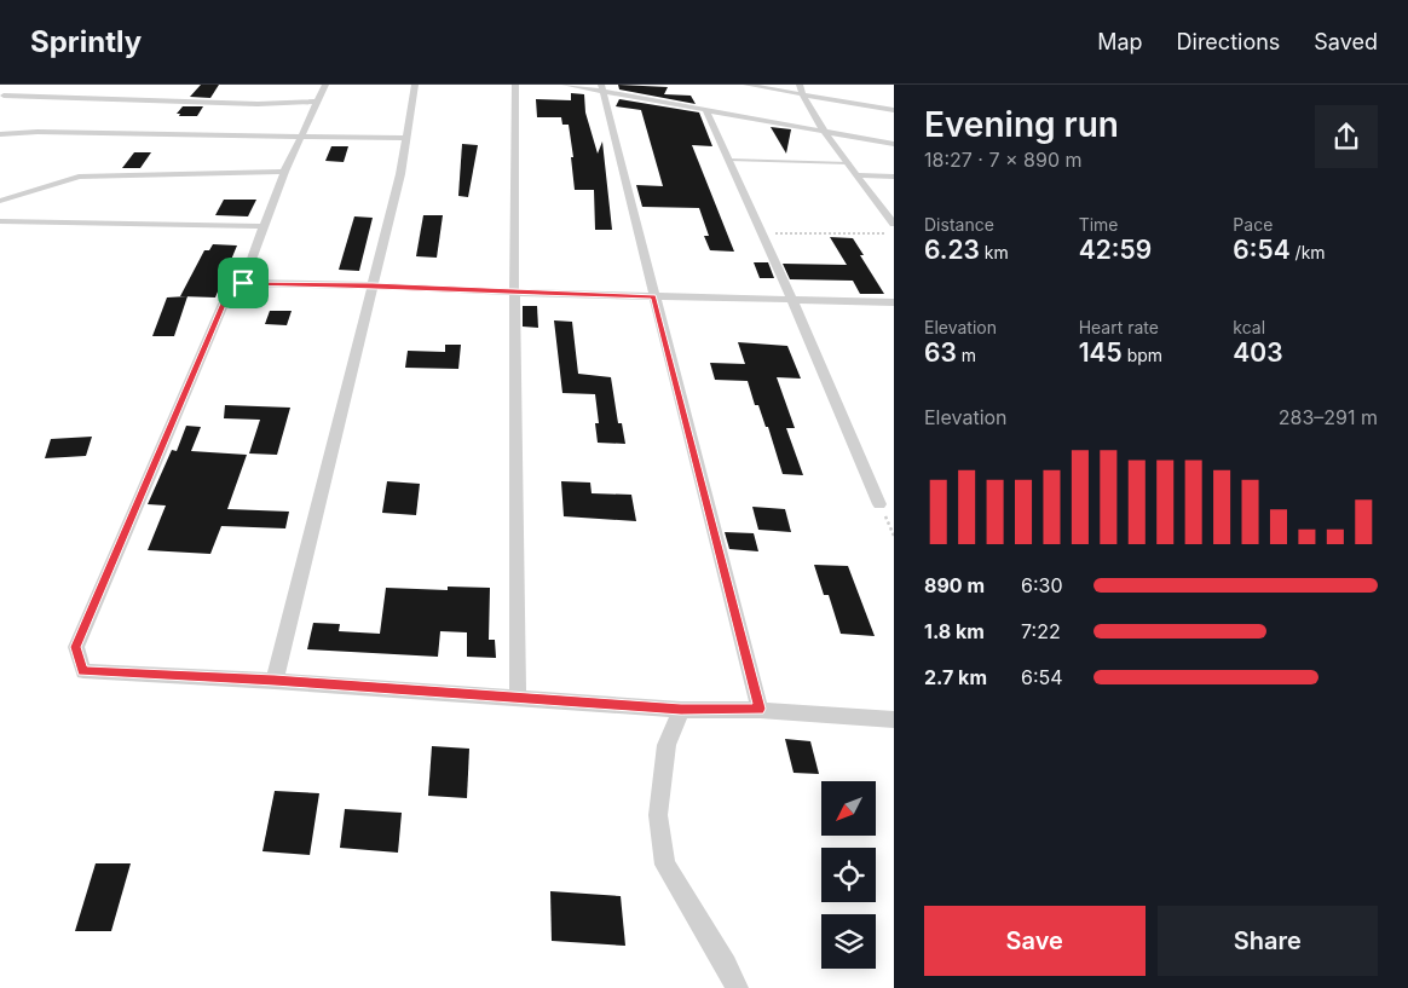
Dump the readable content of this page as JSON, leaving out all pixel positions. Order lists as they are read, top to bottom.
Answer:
{
  "north": "bottom left",
  "page": {
    "header": "Sprintly",
    "nav": ["Map", "Directions", "Saved"],
    "heading": ["Evening run", "18:27 · 7 × 890 m"],
    "stats": [
      ["Distance", "6.23 km"],
      ["Time", "42:59"],
      ["Pace", "6:54 /km"],
      ["Elevation", "63 m"],
      ["Heart rate", "145 bpm"],
      ["kcal", "403"]
    ],
    "chart": ["Elevation", "283–291 m"],
    "list": [
      {
        "name": "890 m",
        "note": "6:30"
      },
      {
        "name": "1.8 km",
        "note": "7:22"
      },
      {
        "name": "2.7 km",
        "note": "6:54"
      }
    ],
    "buttons": ["Save", "Share"]
  }
}
